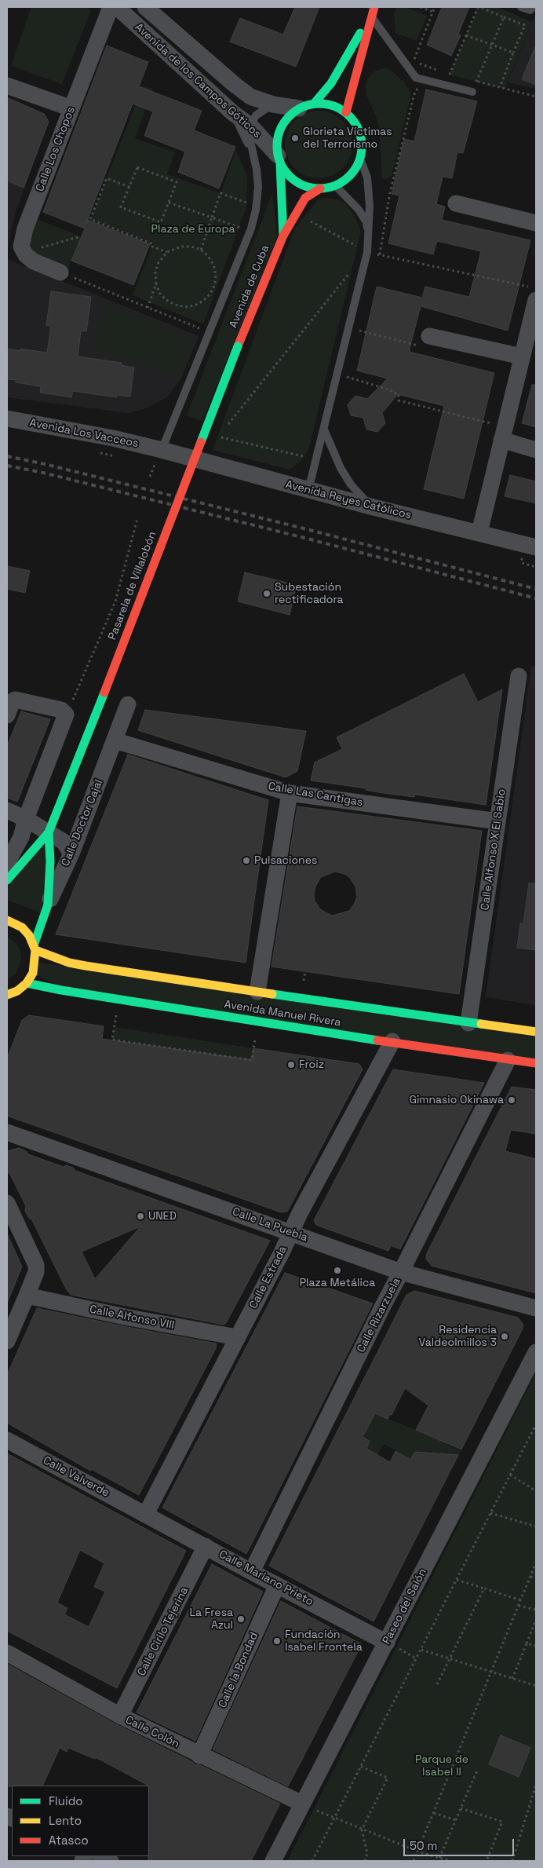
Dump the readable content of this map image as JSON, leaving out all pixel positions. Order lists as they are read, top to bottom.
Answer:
{
  "streets": {
    "street": [
      "Avenida de los Campos Góticos",
      "Calle Los Chopos",
      "Avenida de Cuba",
      "Avenida Los Vacceos",
      "Avenida Reyes Católicos",
      "Pasarela de Villalobón",
      "Calle Las Cantigas",
      "Calle Doctor Cajal",
      "Calle Alfonso X El Sabio",
      "Avenida Manuel Rivera",
      "Calle La Puebla",
      "Calle Estrada",
      "Calle Rizarzuela",
      "Calle Alfonso VIII",
      "Calle Valverde",
      "Calle Mariano Prieto",
      "Paseo del Salón",
      "Calle Cirilo Tejerina",
      "Calle la Bondad",
      "Calle Colón"
    ]
  },
  "crossings": [
    ["Avenida de los Campos Góticos", "Avenida de Cuba"],
    ["Avenida de Cuba", "Pasarela de Villalobón"],
    ["Avenida Los Vacceos", "Avenida Reyes Católicos"],
    ["Pasarela de Villalobón", "Calle Doctor Cajal"],
    ["Calle Las Cantigas", "Calle Doctor Cajal"],
    ["Calle Las Cantigas", "Calle Alfonso X El Sabio"],
    ["Calle Doctor Cajal", "Avenida Manuel Rivera"],
    ["Calle Alfonso X El Sabio", "Avenida Manuel Rivera"],
    ["Avenida Manuel Rivera", "Calle Estrada"],
    ["Avenida Manuel Rivera", "Calle Rizarzuela"],
    ["Calle La Puebla", "Calle Estrada"],
    ["Calle La Puebla", "Calle Rizarzuela"],
    ["Calle Estrada", "Calle Alfonso VIII"],
    ["Calle Estrada", "Calle Valverde"],
    ["Calle Estrada", "Calle Mariano Prieto"],
    ["Calle Rizarzuela", "Calle Mariano Prieto"],
    ["Calle Valverde", "Calle Mariano Prieto"],
    ["Calle Mariano Prieto", "Paseo del Salón"],
    ["Calle Mariano Prieto", "Calle Cirilo Tejerina"],
    ["Calle Mariano Prieto", "Calle la Bondad"],
    ["Paseo del Salón", "Calle Colón"],
    ["Calle Cirilo Tejerina", "Calle Colón"],
    ["Calle la Bondad", "Calle Colón"]
  ],
  "parks": ["Plaza de Europa", "Parque de Isabel II"],
  "places": [
    "Glorieta Víctimas del Terrorismo",
    "Subestación rectificadora",
    "Pulsaciones",
    "Froiz",
    "Gimnasio Okinawa",
    "UNED",
    "Plaza Metálica",
    "Residencia Valdeolmillos 3",
    "La Fresa Azul",
    "Fundación Isabel Frontela"
  ],
  "legend": ["Fluido", "Lento", "Atasco"],
  "scale_bar": "50 m"
}
